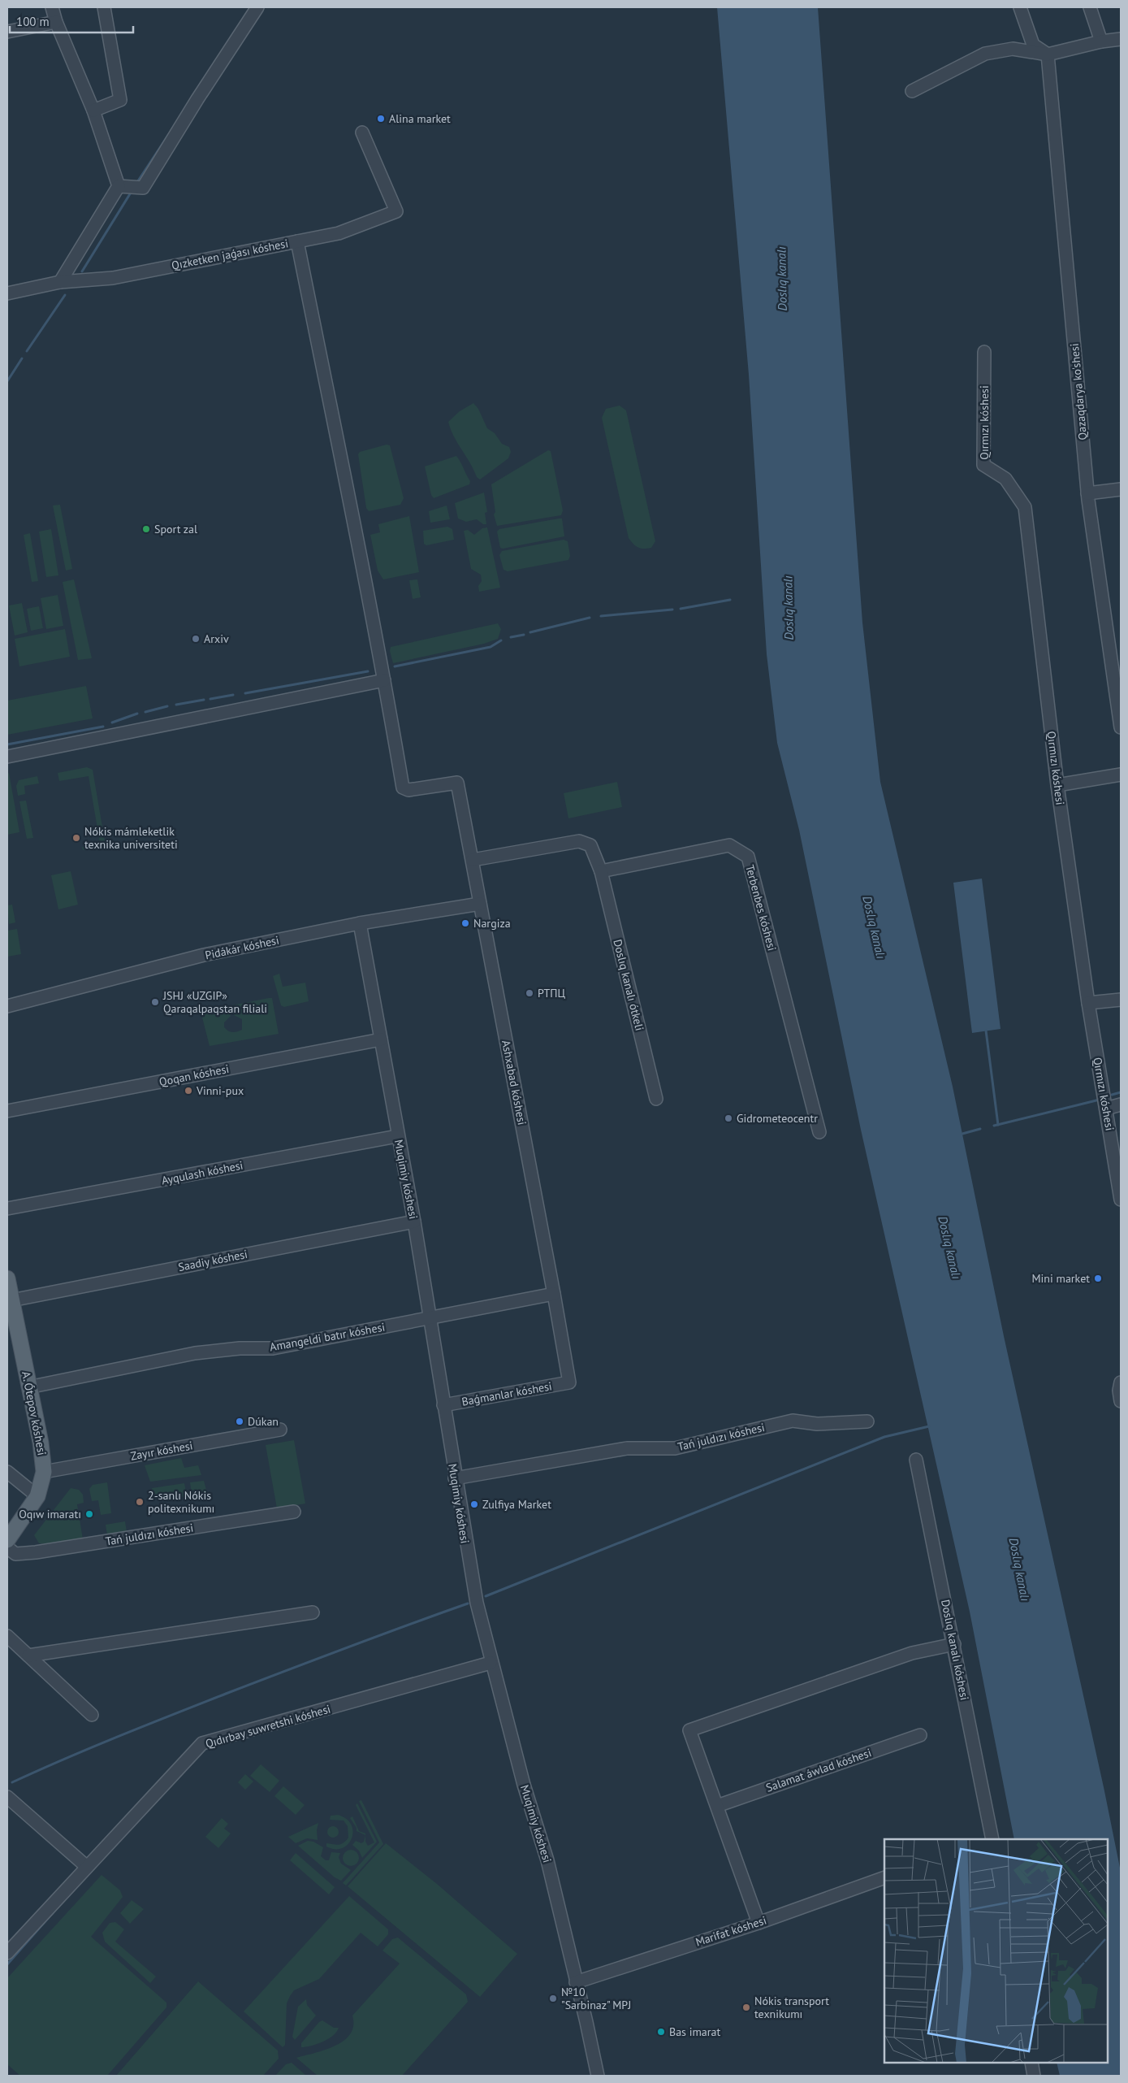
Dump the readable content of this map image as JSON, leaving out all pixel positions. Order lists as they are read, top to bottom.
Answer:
{
  "streets": {
    "main road": ["A. Ótepov kóshesi"],
    "street": [
      "Qızketken jaǵası kóshesi",
      "Qazaqdarya ko'shesi",
      "Qırmızı kóshesi",
      "Terbenbes kóshesi",
      "Pidákár kóshesi",
      "Doslıq kanalı ótkeli",
      "Qoqan kóshesi",
      "Ashxabad kóshesi",
      "Ayqulash kóshesi",
      "Muqimiy kóshesi",
      "Saadiy kóshesi",
      "Amangeldi batır kóshesi",
      "Baǵmanlar kóshesi",
      "Tań juldızı kóshesi",
      "Zayır kóshesi",
      "Doslıq kanalı kóshesi",
      "Qıdırbay suwretshi kóshesi",
      "Salamat áwlad kóshesi",
      "Marifat kóshesi"
    ]
  },
  "crossings": [
    ["Terbenbes kóshesi", "Doslıq kanalı ótkeli"],
    ["Pidákár kóshesi", "Ashxabad kóshesi"],
    ["Pidákár kóshesi", "Muqimiy kóshesi"],
    ["Qoqan kóshesi", "Muqimiy kóshesi"],
    ["Ashxabad kóshesi", "Amangeldi batır kóshesi"],
    ["Ashxabad kóshesi", "Baǵmanlar kóshesi"],
    ["Ayqulash kóshesi", "Muqimiy kóshesi"],
    ["Muqimiy kóshesi", "Saadiy kóshesi"],
    ["Muqimiy kóshesi", "Amangeldi batır kóshesi"],
    ["Muqimiy kóshesi", "Baǵmanlar kóshesi"],
    ["Muqimiy kóshesi", "Tań juldızı kóshesi"],
    ["Muqimiy kóshesi", "Qıdırbay suwretshi kóshesi"],
    ["Muqimiy kóshesi", "Marifat kóshesi"],
    ["Saadiy kóshesi", "A. Ótepov kóshesi"],
    ["Amangeldi batır kóshesi", "A. Ótepov kóshesi"],
    ["A. Ótepov kóshesi", "Zayır kóshesi"]
  ],
  "water": ["Doslıq kanalı"],
  "places": [
    "Alina market",
    "Sport zal",
    "Arxiv",
    "Nókis mámleketlik texnika universiteti",
    "Nargiza",
    "РТПЦ",
    "JSHJ «UZGIP» Qaraqalpaqstan filiali",
    "Vinni-pux",
    "Gidrometeocentr",
    "Mini market",
    "Dúkan",
    "2-sanlı Nókis politexnikumı",
    "Zulfiya Market",
    "Oqıw imaratı",
    "№10 \"Sarbinaz\" MPJ",
    "Nókis transport texnikumı",
    "Bas imarat"
  ],
  "scale_bar": "100 m"
}
